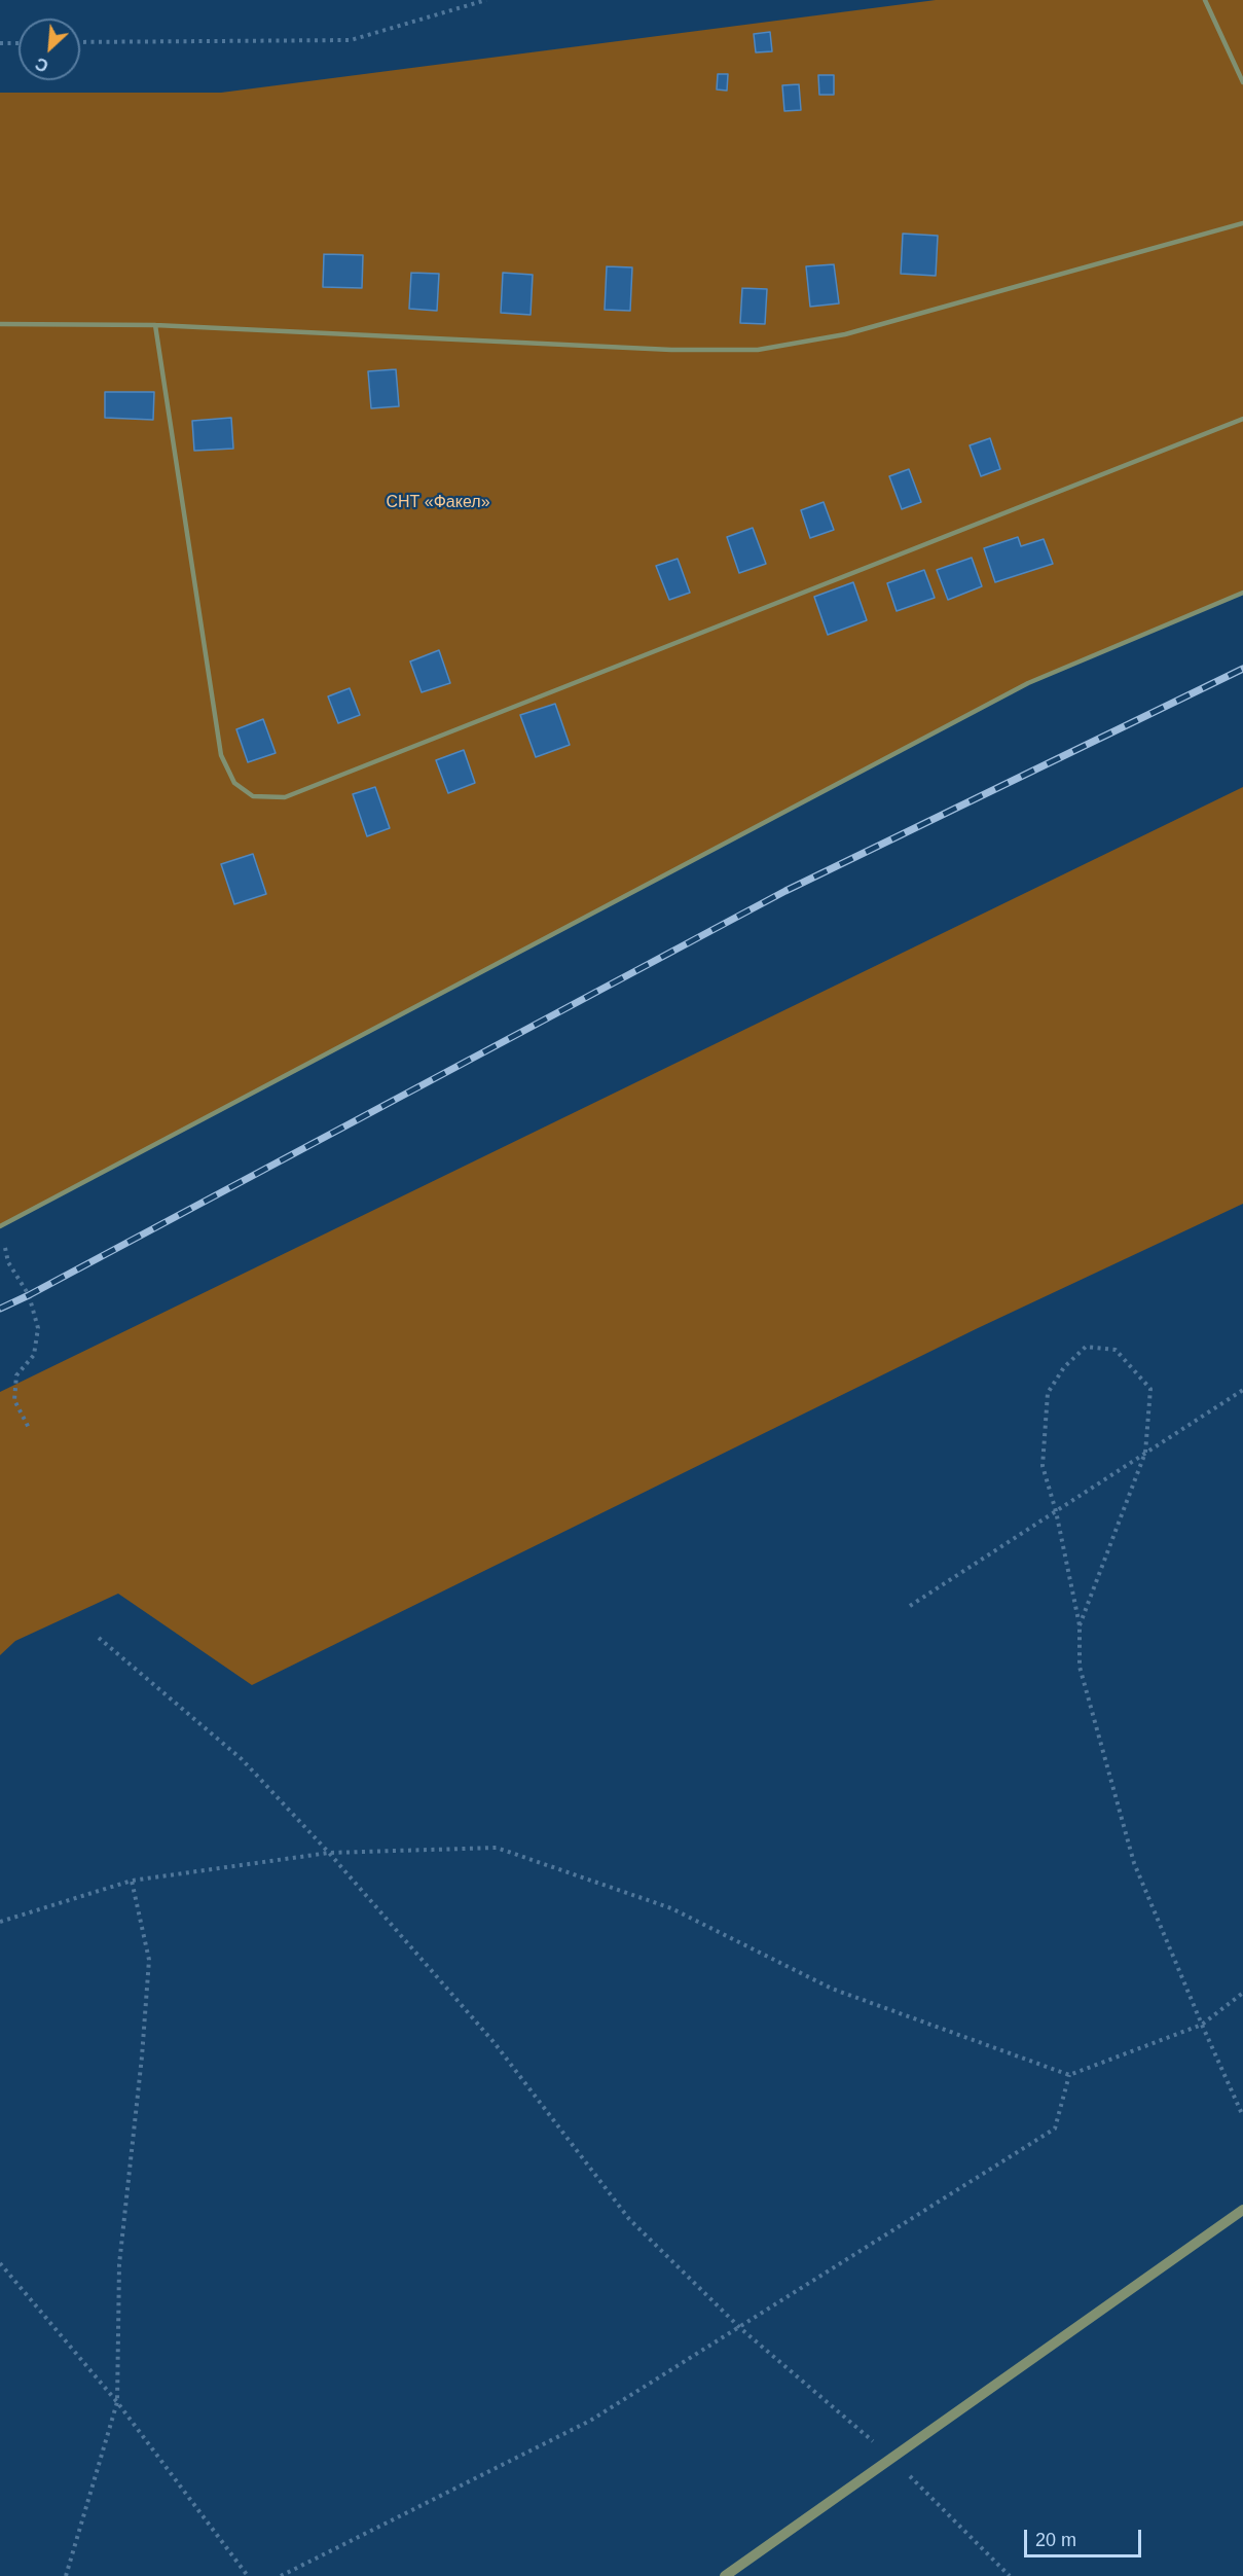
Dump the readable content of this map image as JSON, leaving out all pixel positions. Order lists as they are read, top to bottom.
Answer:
{
  "parks": ["СНТ «Факел»"],
  "scale_bar": "20 m",
  "north": "bottom left"
}
